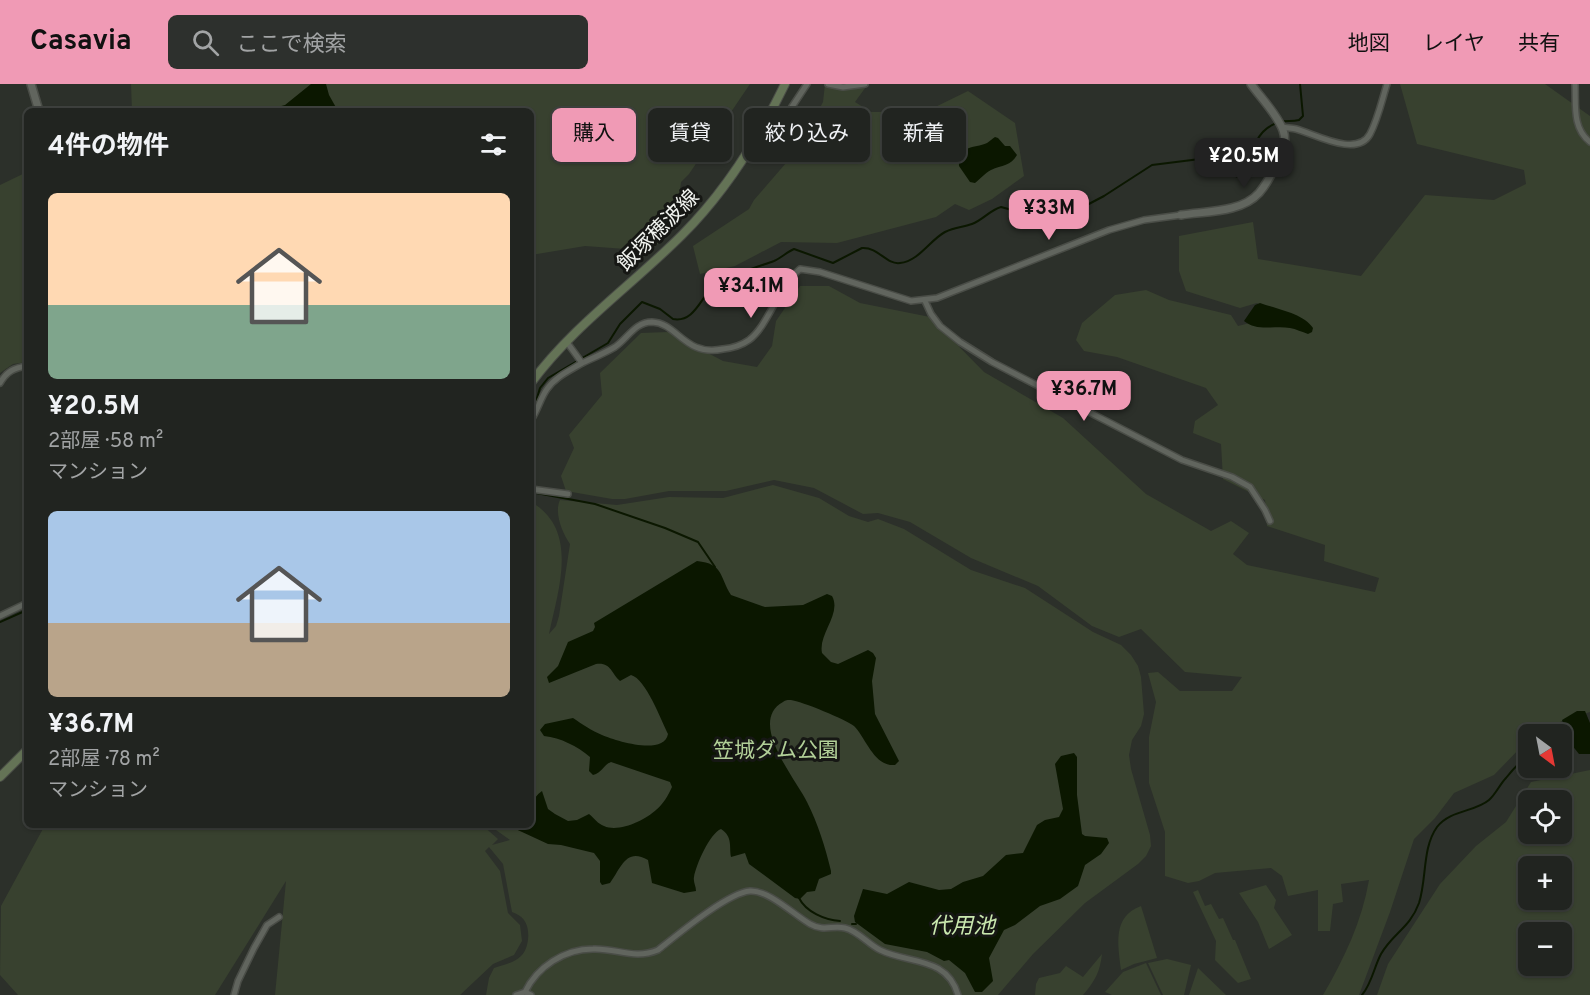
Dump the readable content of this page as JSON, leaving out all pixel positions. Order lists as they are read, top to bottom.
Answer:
{
  "streets": {
    "main road": ["飯塚穂波線"]
  },
  "water": ["代用池"],
  "parks": ["笠城ダム公園"],
  "north": "bottom right",
  "page": {
    "header": "Casavia",
    "search": "ここで検索",
    "nav": ["地図", "レイヤ", "共有"],
    "chip": [
      "購入",
      "賃貸",
      "絞り込み",
      "新着"
    ],
    "heading": "4件の物件",
    "price": [
      "¥20.5M",
      "¥33M",
      "¥34.1M",
      "¥36.7M"
    ],
    "list": [
      {
        "name": "¥20.5M",
        "note": "2部屋 · 58 m² · マンション"
      },
      {
        "name": "¥36.7M",
        "note": "2部屋 · 78 m² · マンション"
      }
    ],
    "map_buttons": ["+", "−"]
  }
}
